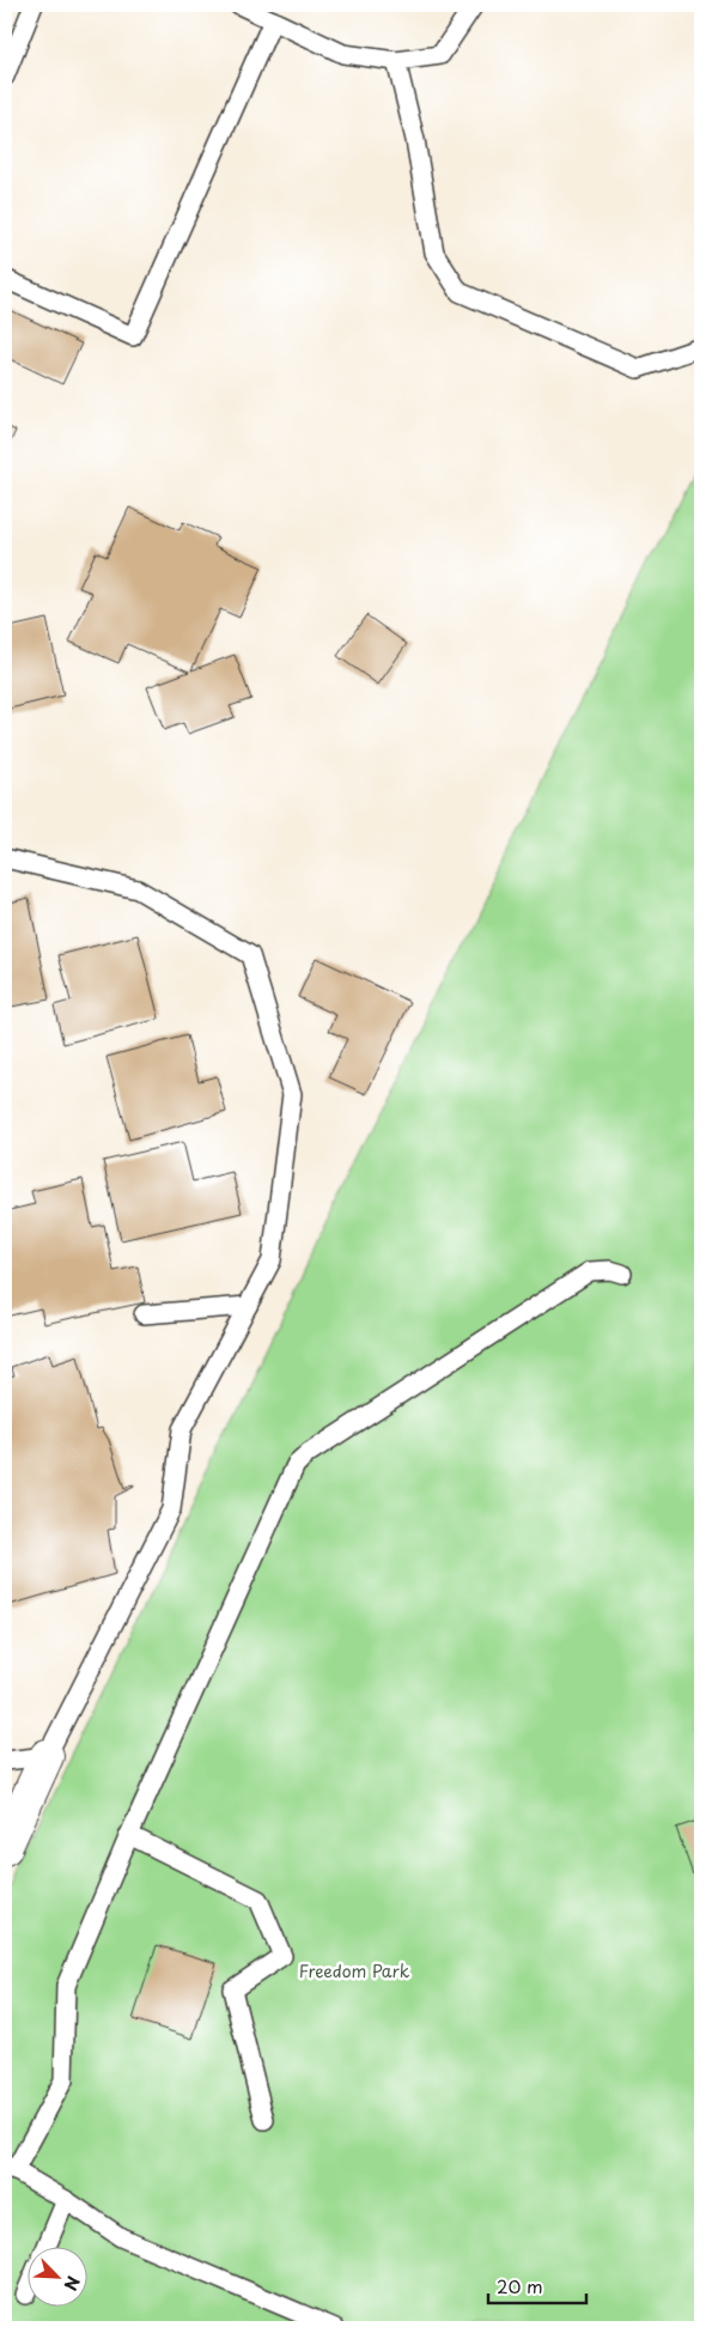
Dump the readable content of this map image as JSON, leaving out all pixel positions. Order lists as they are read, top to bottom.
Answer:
{
  "parks": ["Freedom Park"],
  "scale_bar": "20 m",
  "north": "bottom right"
}
